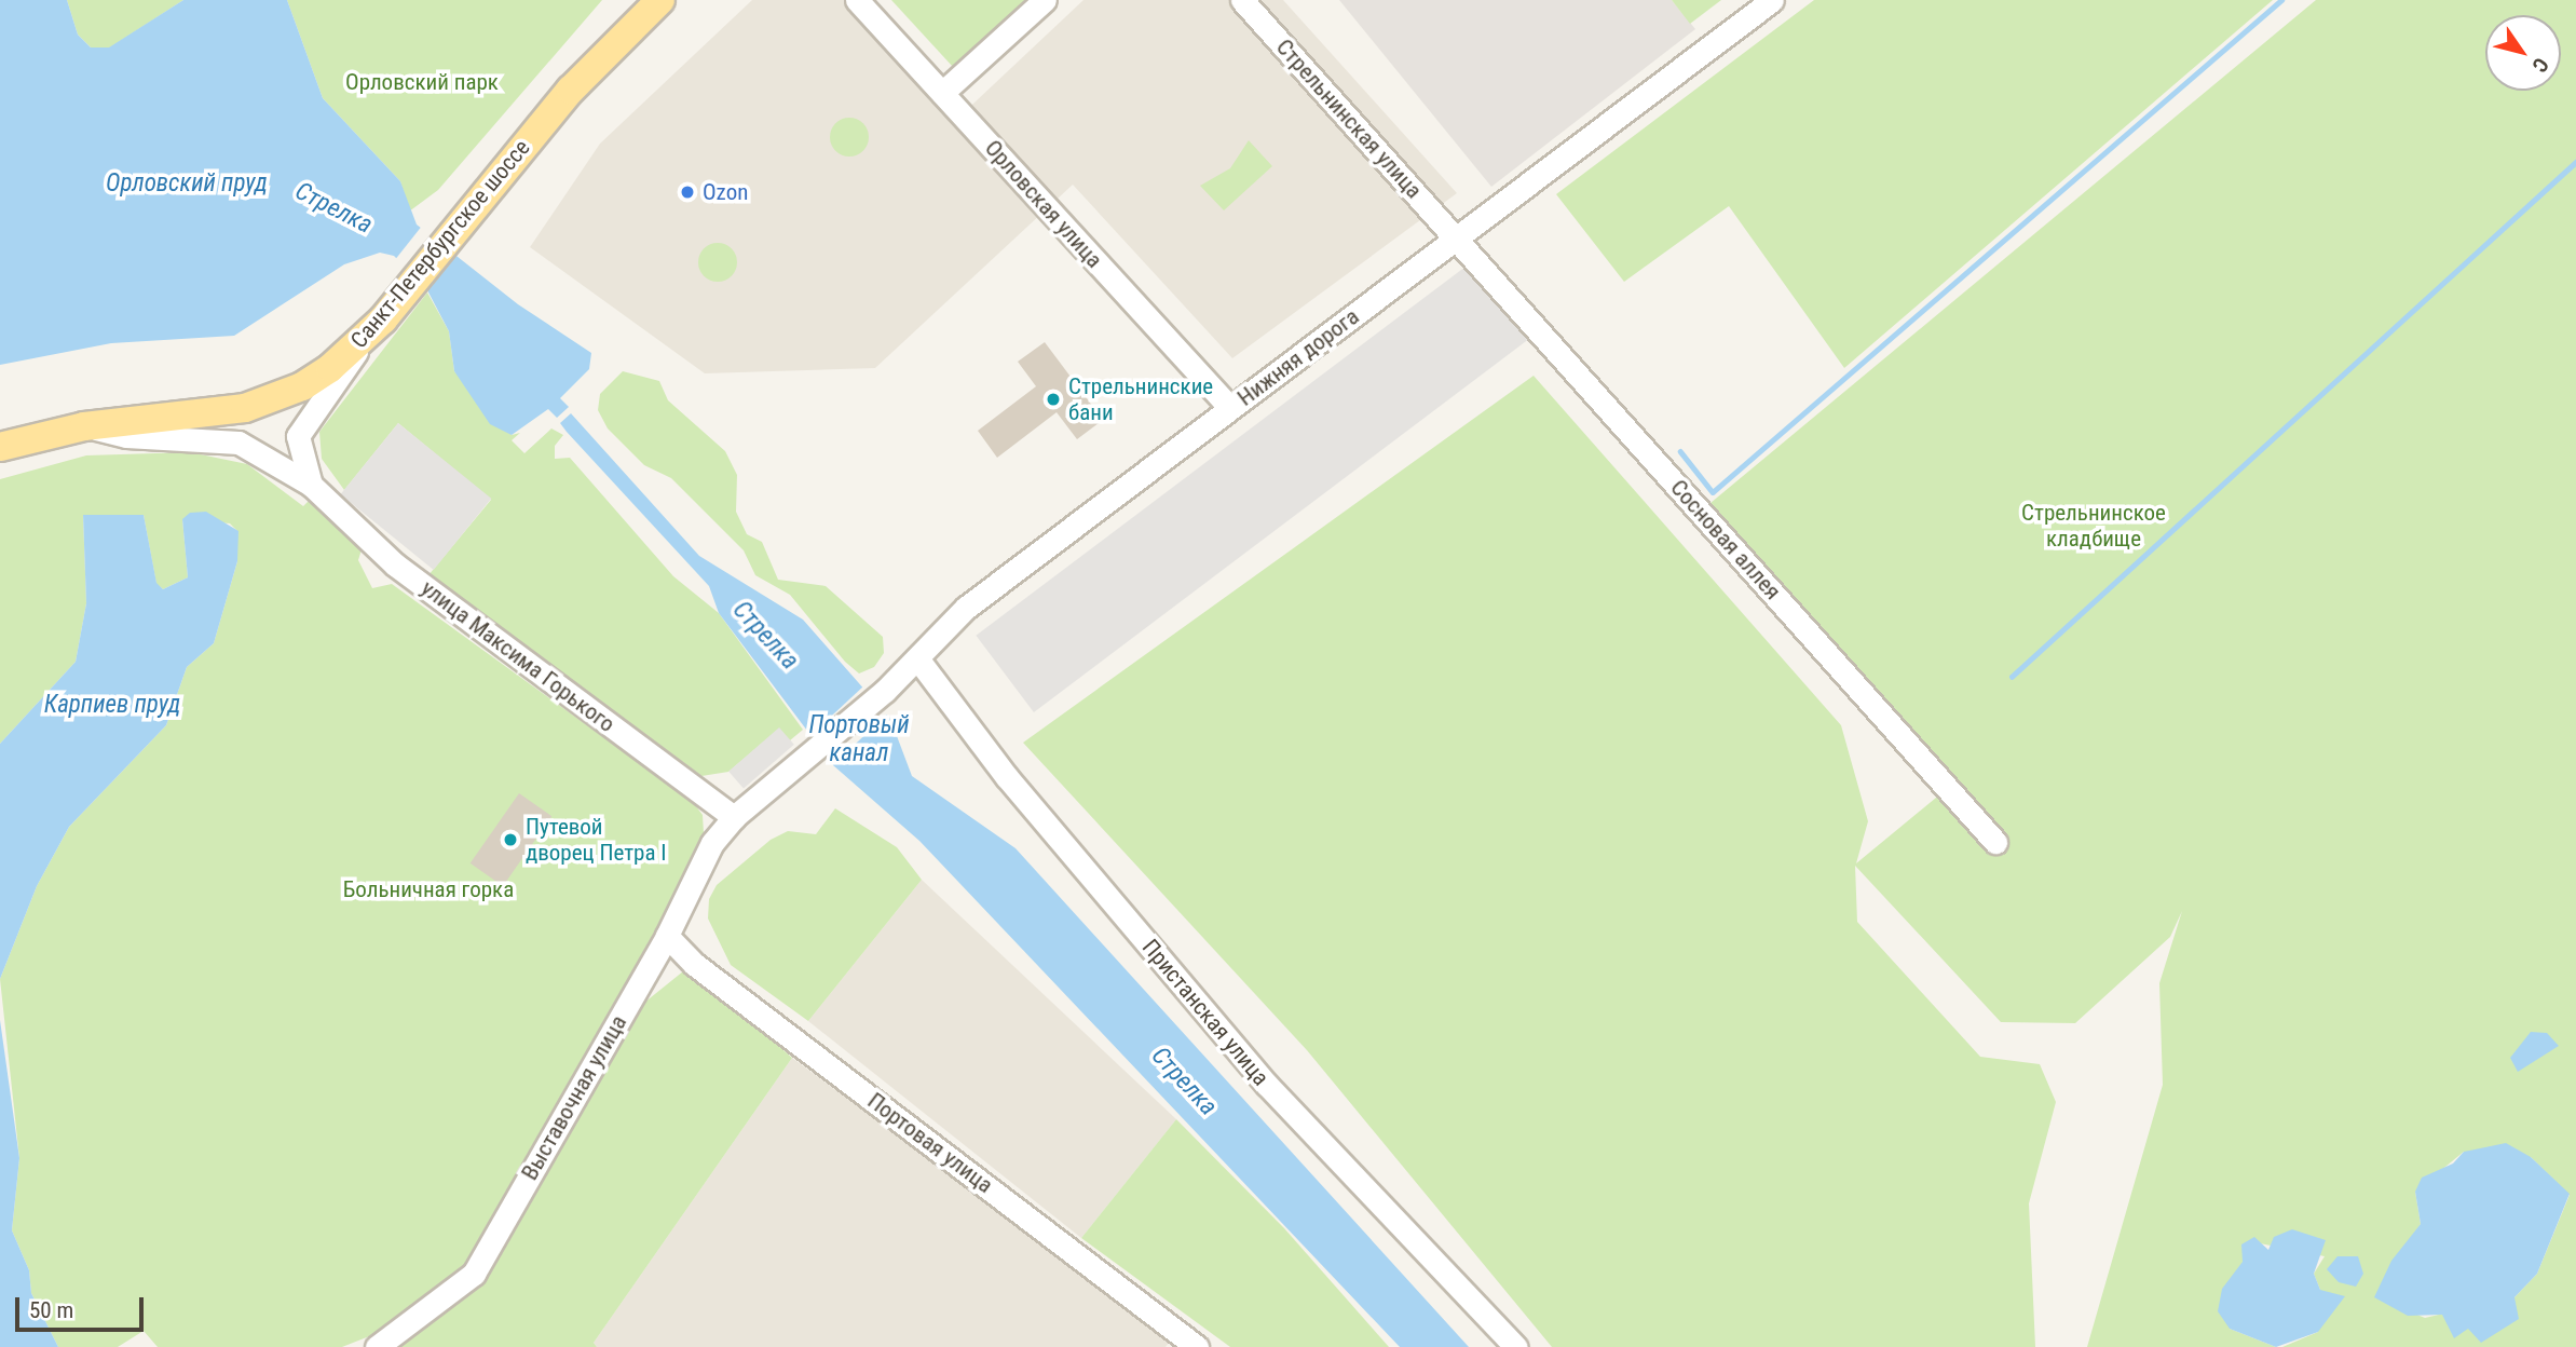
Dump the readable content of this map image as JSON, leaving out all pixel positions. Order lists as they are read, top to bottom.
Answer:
{
  "streets": {
    "main road": ["Санкт-Петербургское шоссе"],
    "street": [
      "Стрельнинская улица",
      "Орловская улица",
      "Нижняя дорога",
      "Сосновая аллея",
      "улица Максима Горького",
      "Пристанская улица",
      "Выставочная улица",
      "Портовая улица"
    ]
  },
  "crossings": [
    ["Стрельнинская улица", "Нижняя дорога"],
    ["Стрельнинская улица", "Сосновая аллея"],
    ["Орловская улица", "Нижняя дорога"],
    ["Санкт-Петербургское шоссе", "улица Максима Горького"],
    ["Нижняя дорога", "Сосновая аллея"],
    ["Нижняя дорога", "улица Максима Горького"],
    ["Нижняя дорога", "Пристанская улица"],
    ["Нижняя дорога", "Выставочная улица"],
    ["улица Максима Горького", "Выставочная улица"],
    ["Выставочная улица", "Портовая улица"]
  ],
  "water": [
    "Орловский пруд",
    "Стрелка",
    "Карпиев пруд",
    "Портовый канал"
  ],
  "parks": ["Орловский парк", "Стрельнинское кладбище", "Больничная горка"],
  "places": ["Ozon", "Стрельнинские бани", "Путевой дворец Петра I"],
  "scale_bar": "50 m",
  "north": "bottom right"
}
